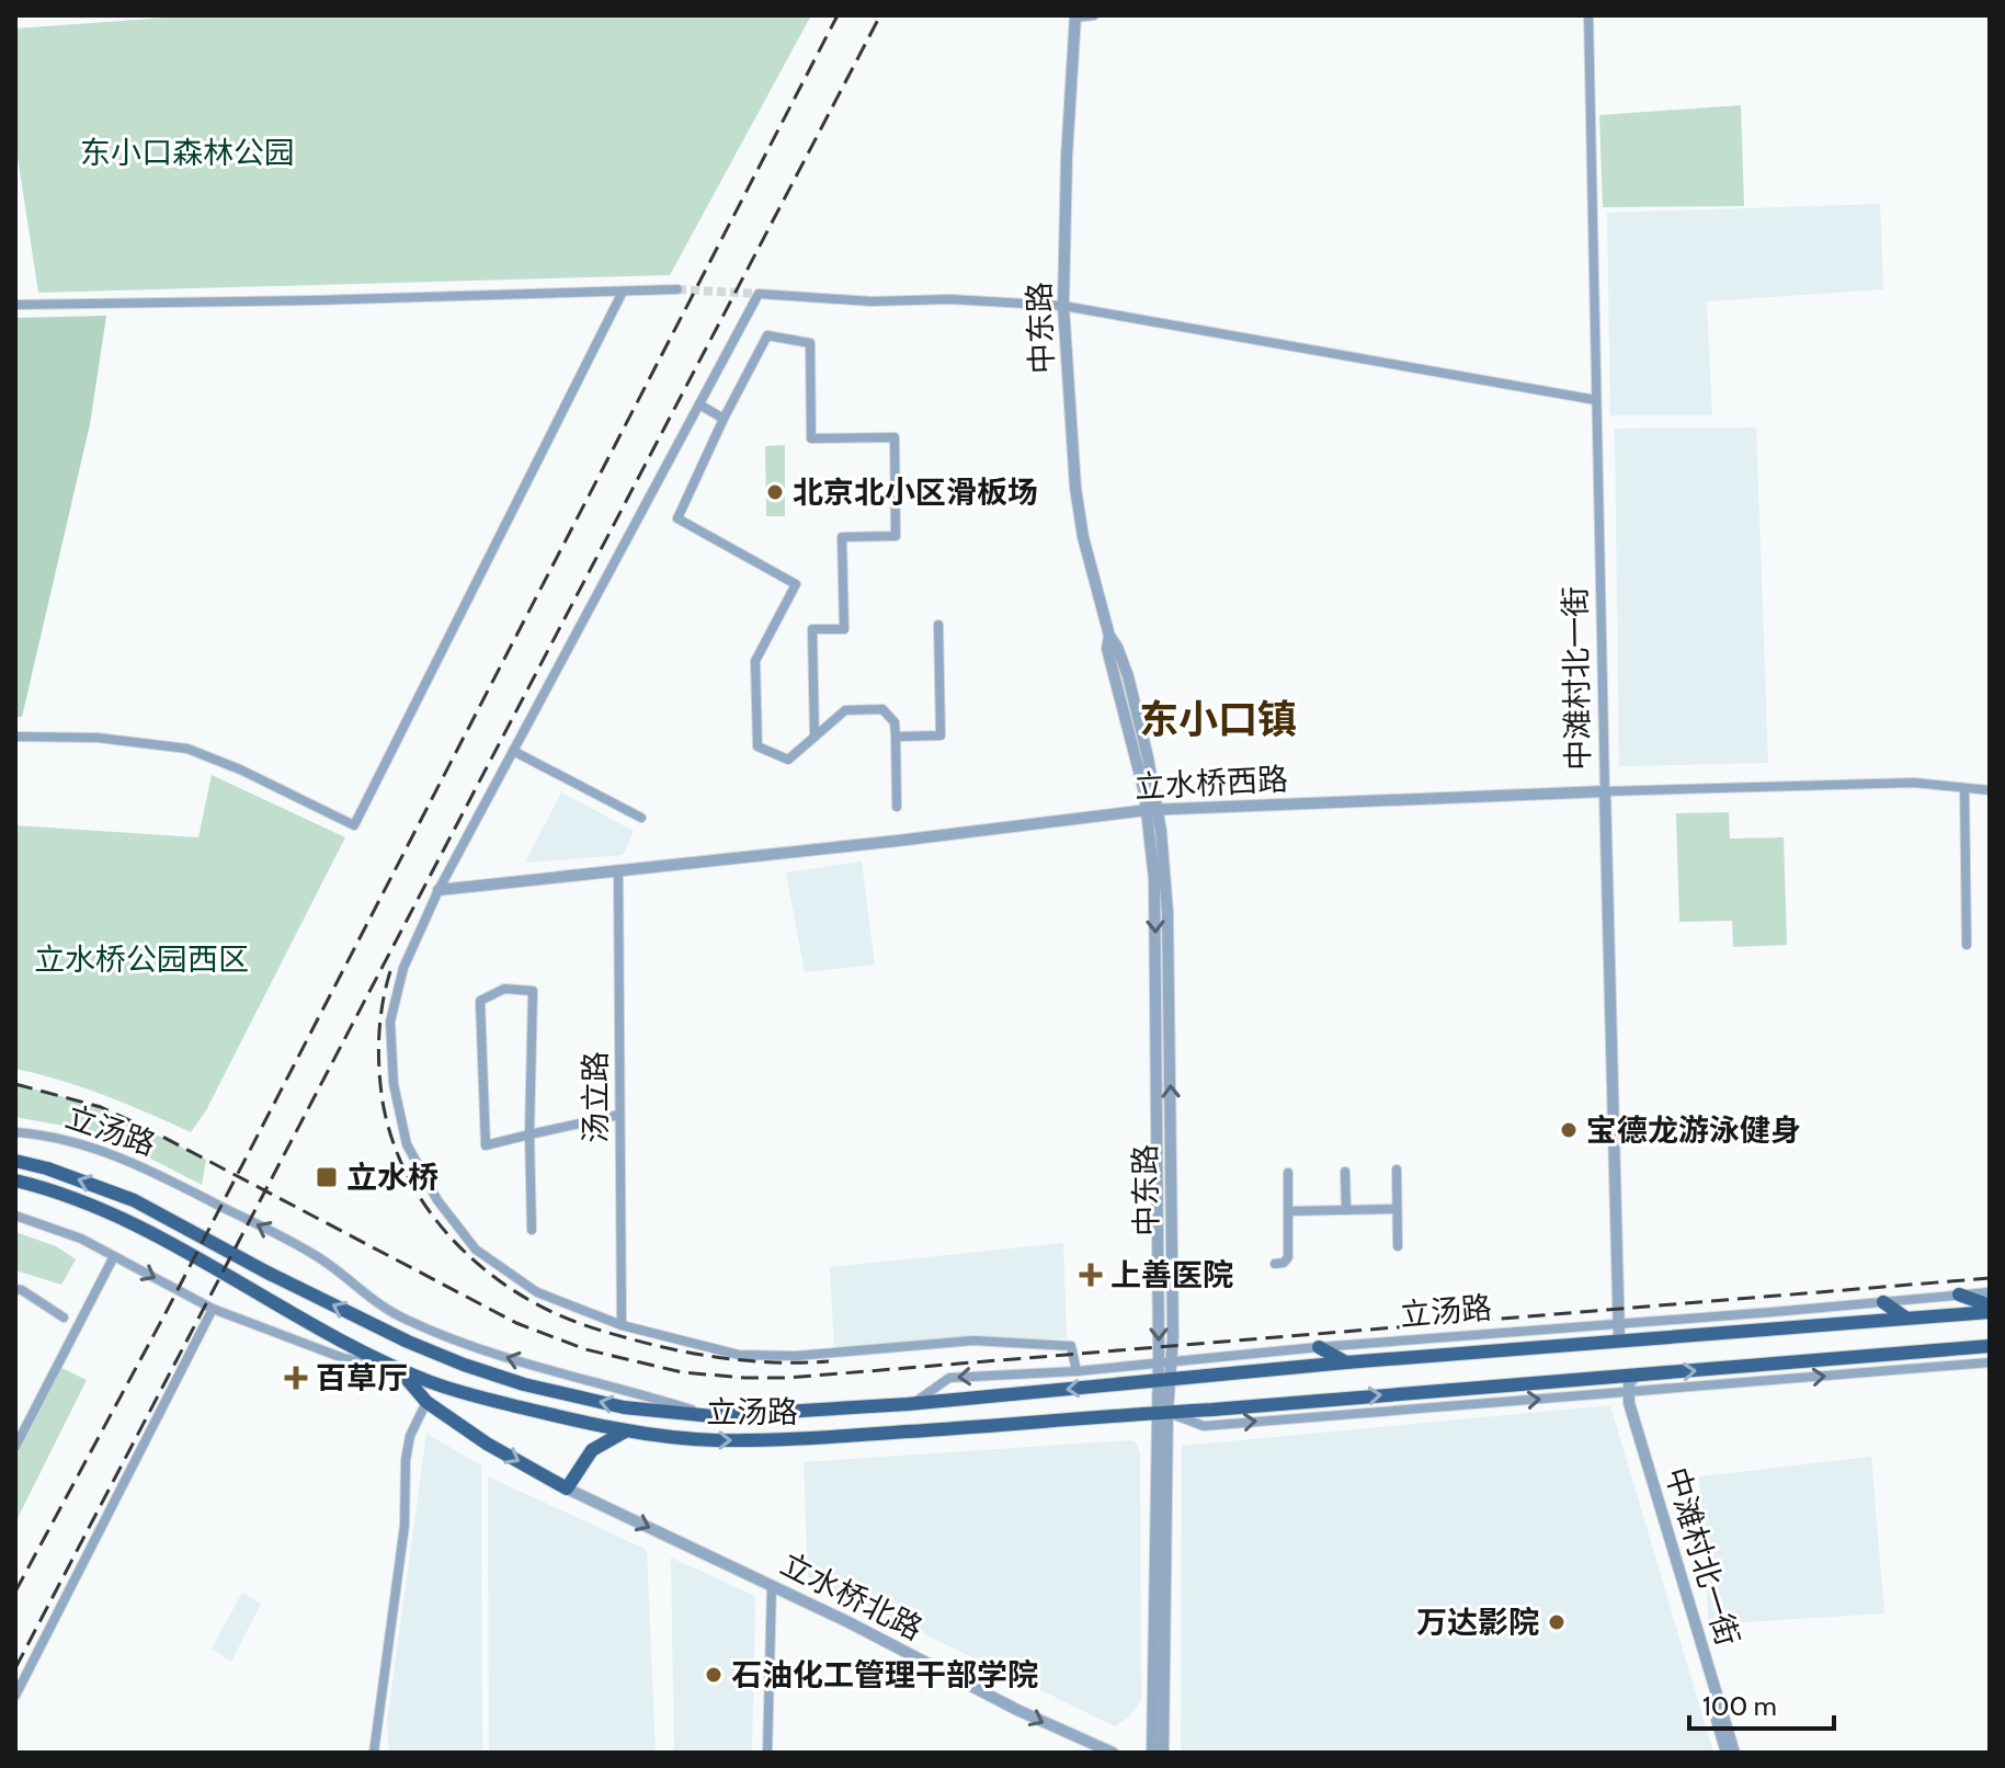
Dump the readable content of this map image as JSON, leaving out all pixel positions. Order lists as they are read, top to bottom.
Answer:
{
  "streets": {
    "main road": ["立汤路"],
    "street": [
      "中东路",
      "中滩村北一街",
      "立水桥西路",
      "汤立路",
      "立水桥北路"
    ]
  },
  "crossings": [
    ["中东路", "立水桥西路"],
    ["中东路", "立汤路"],
    ["中滩村北一街", "立水桥西路"],
    ["中滩村北一街", "立汤路"],
    ["立水桥西路", "汤立路"]
  ],
  "one_way": ["立水桥北路"],
  "districts": ["东小口镇"],
  "parks": ["东小口森林公园", "立水桥公园西区"],
  "places": {
    "other": [
      "北京北小区滑板场",
      "宝德龙游泳健身",
      "万达影院",
      "石油化工管理干部学院"
    ],
    "transit": ["立水桥"],
    "health": ["上善医院", "百草厅"]
  },
  "scale_bar": "100 m"
}
